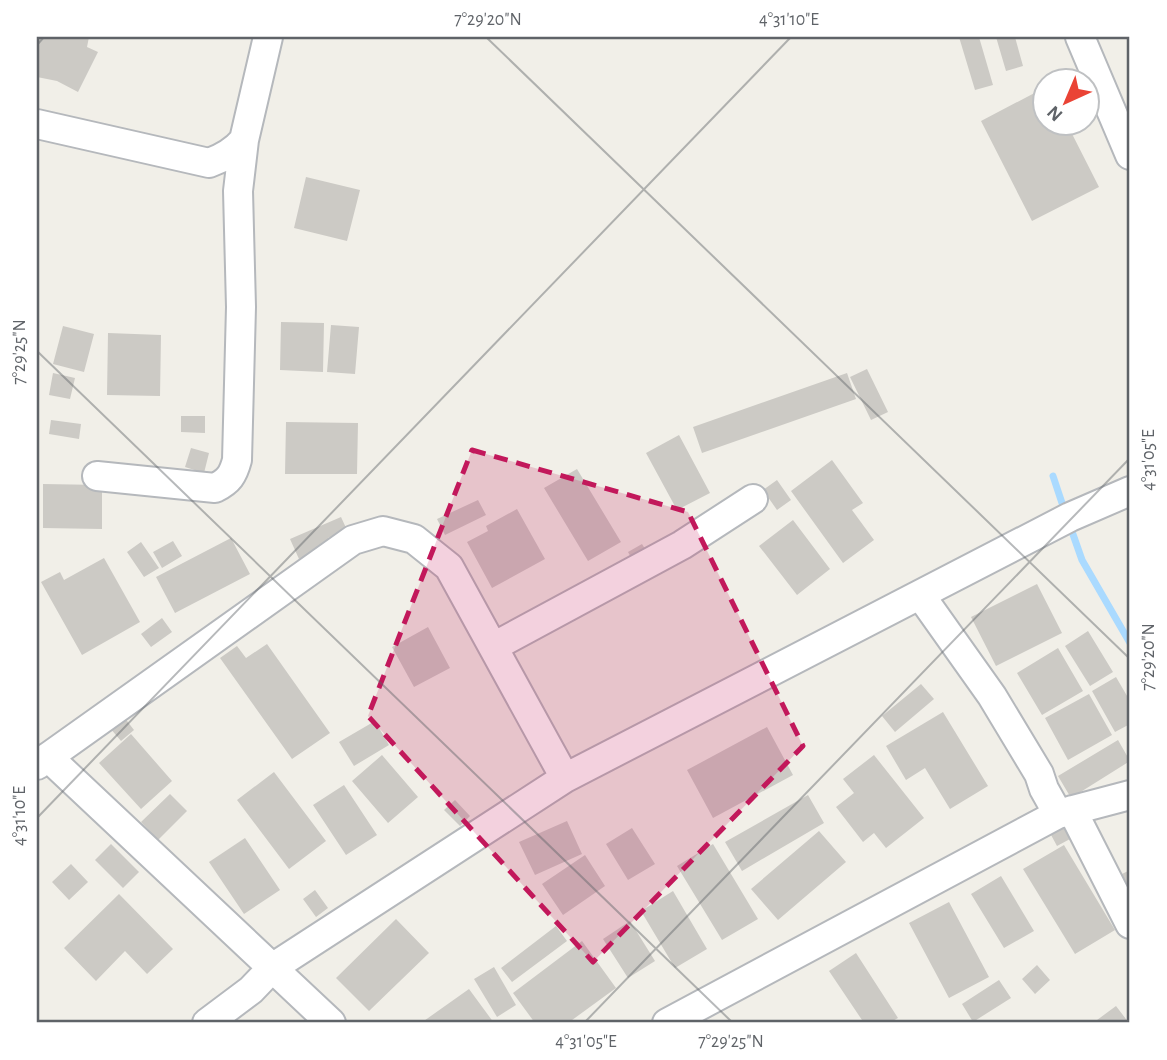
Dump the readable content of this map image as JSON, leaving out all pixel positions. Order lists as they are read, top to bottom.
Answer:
{
  "north": "bottom left",
  "coordinates": [
    "7°29'20\"N",
    "4°31'10\"E",
    "7°29'25\"N",
    "4°31'05\"E"
  ]
}
